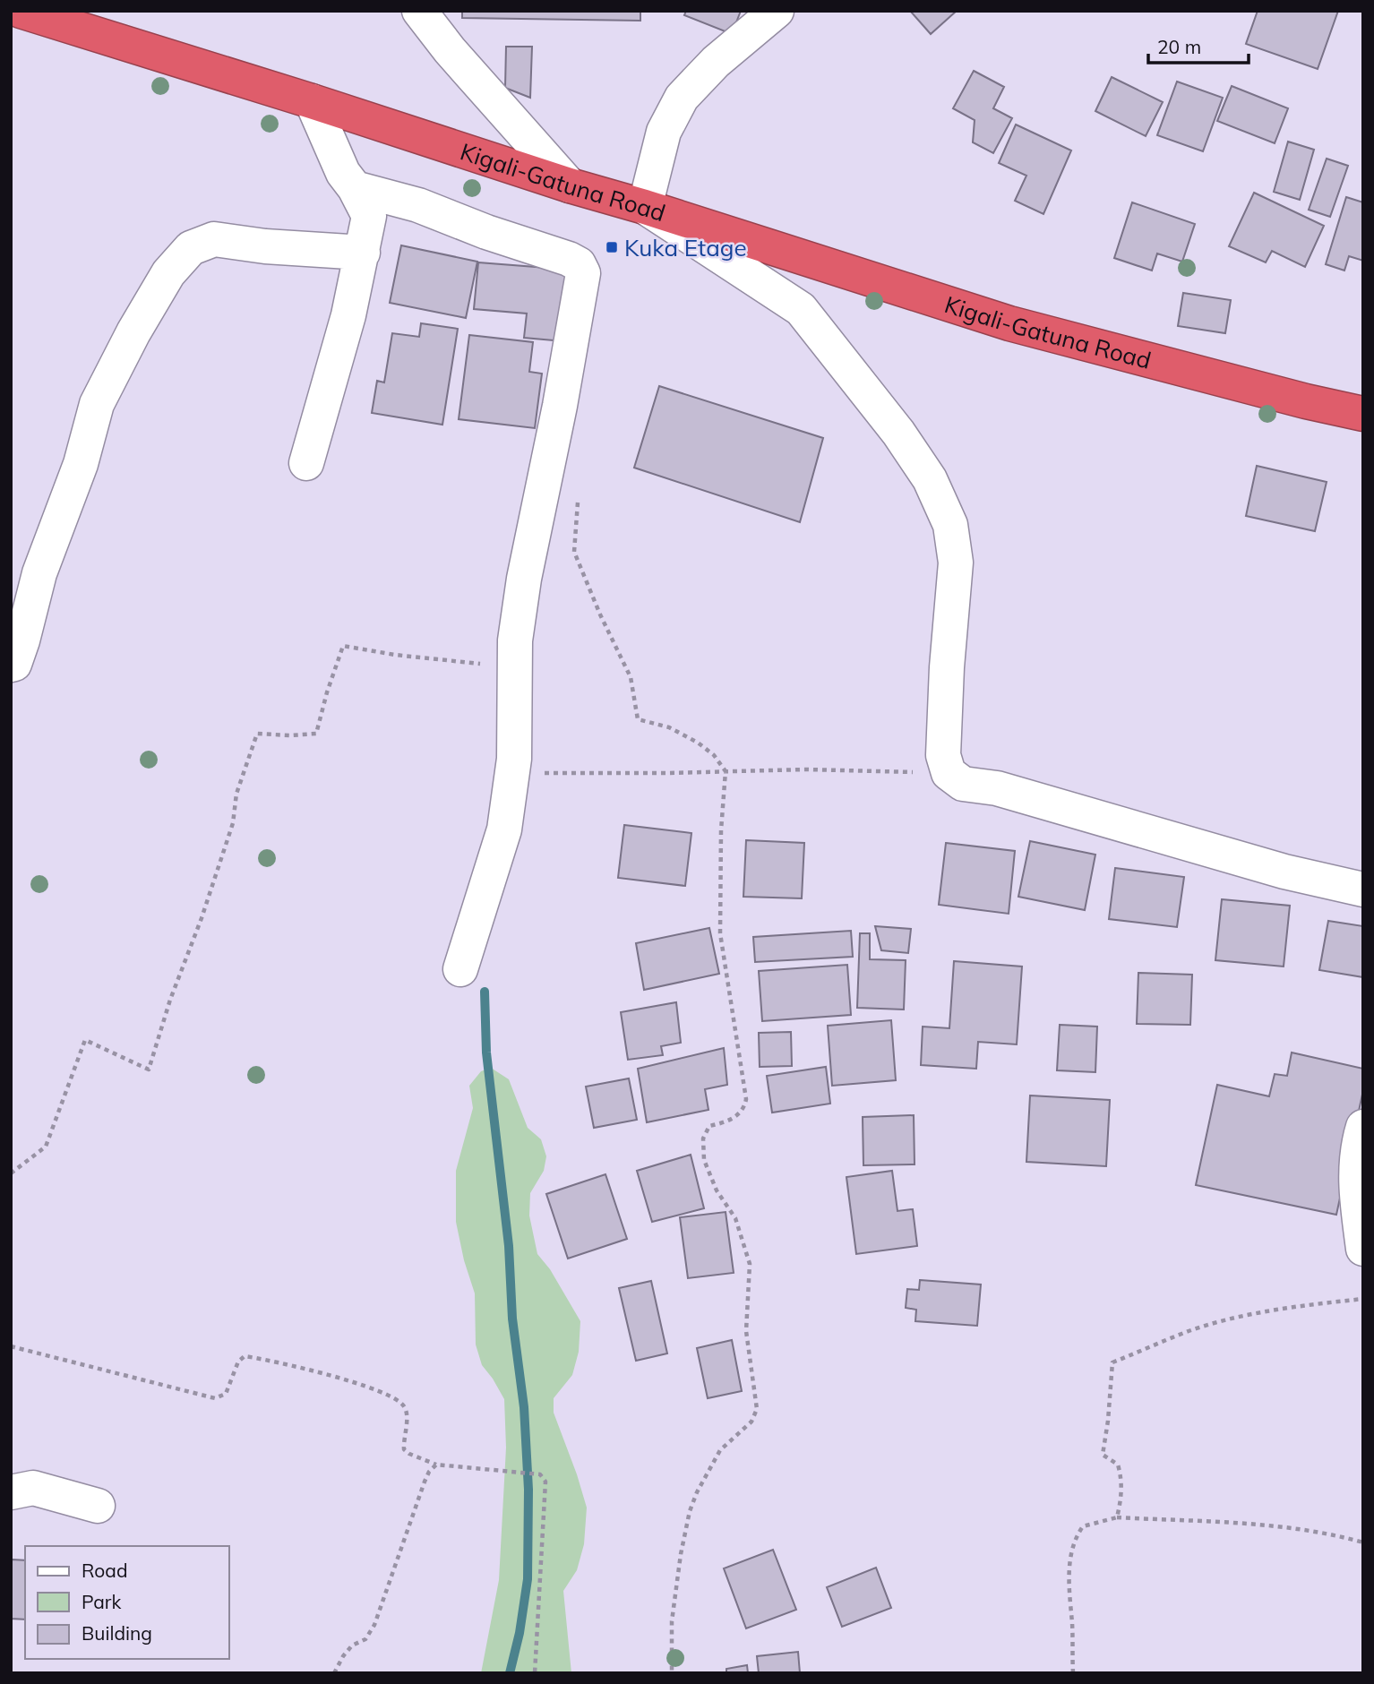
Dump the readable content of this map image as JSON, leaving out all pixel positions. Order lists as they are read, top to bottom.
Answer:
{
  "streets": {
    "highway": ["Kigali-Gatuna Road"]
  },
  "places": {
    "transit": ["Kuka Etage"]
  },
  "legend": ["Road", "Park", "Building"],
  "scale_bar": "20 m"
}
